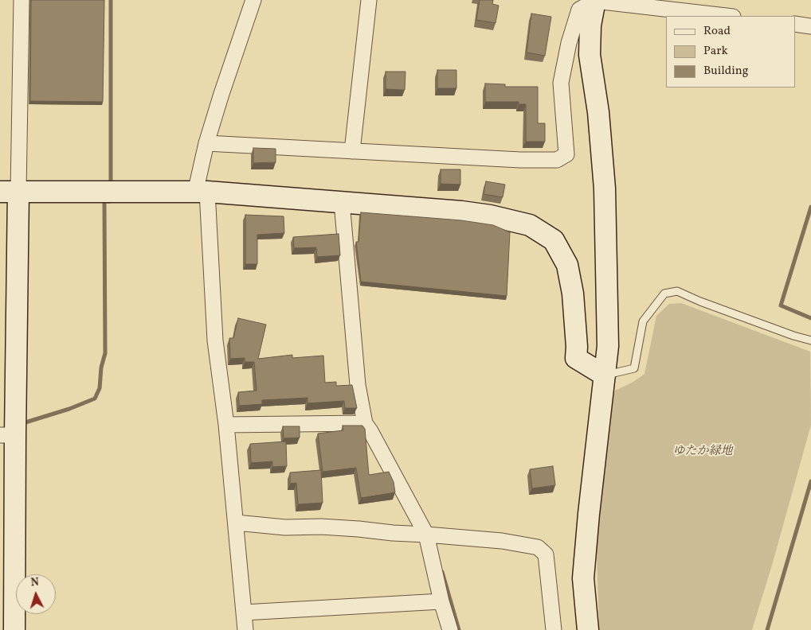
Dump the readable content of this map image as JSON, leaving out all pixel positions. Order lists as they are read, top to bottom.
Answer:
{
  "parks": ["ゆたか緑地"],
  "legend": ["Road", "Park", "Building"],
  "north": "top"
}
